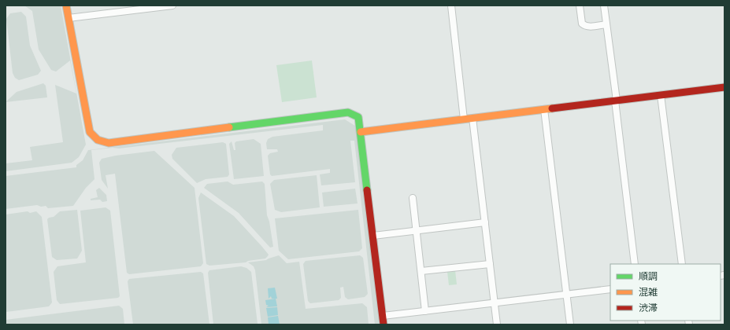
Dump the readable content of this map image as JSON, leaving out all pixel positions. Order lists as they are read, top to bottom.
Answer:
{
  "legend": ["順調", "混雑", "渋滞"]
}
